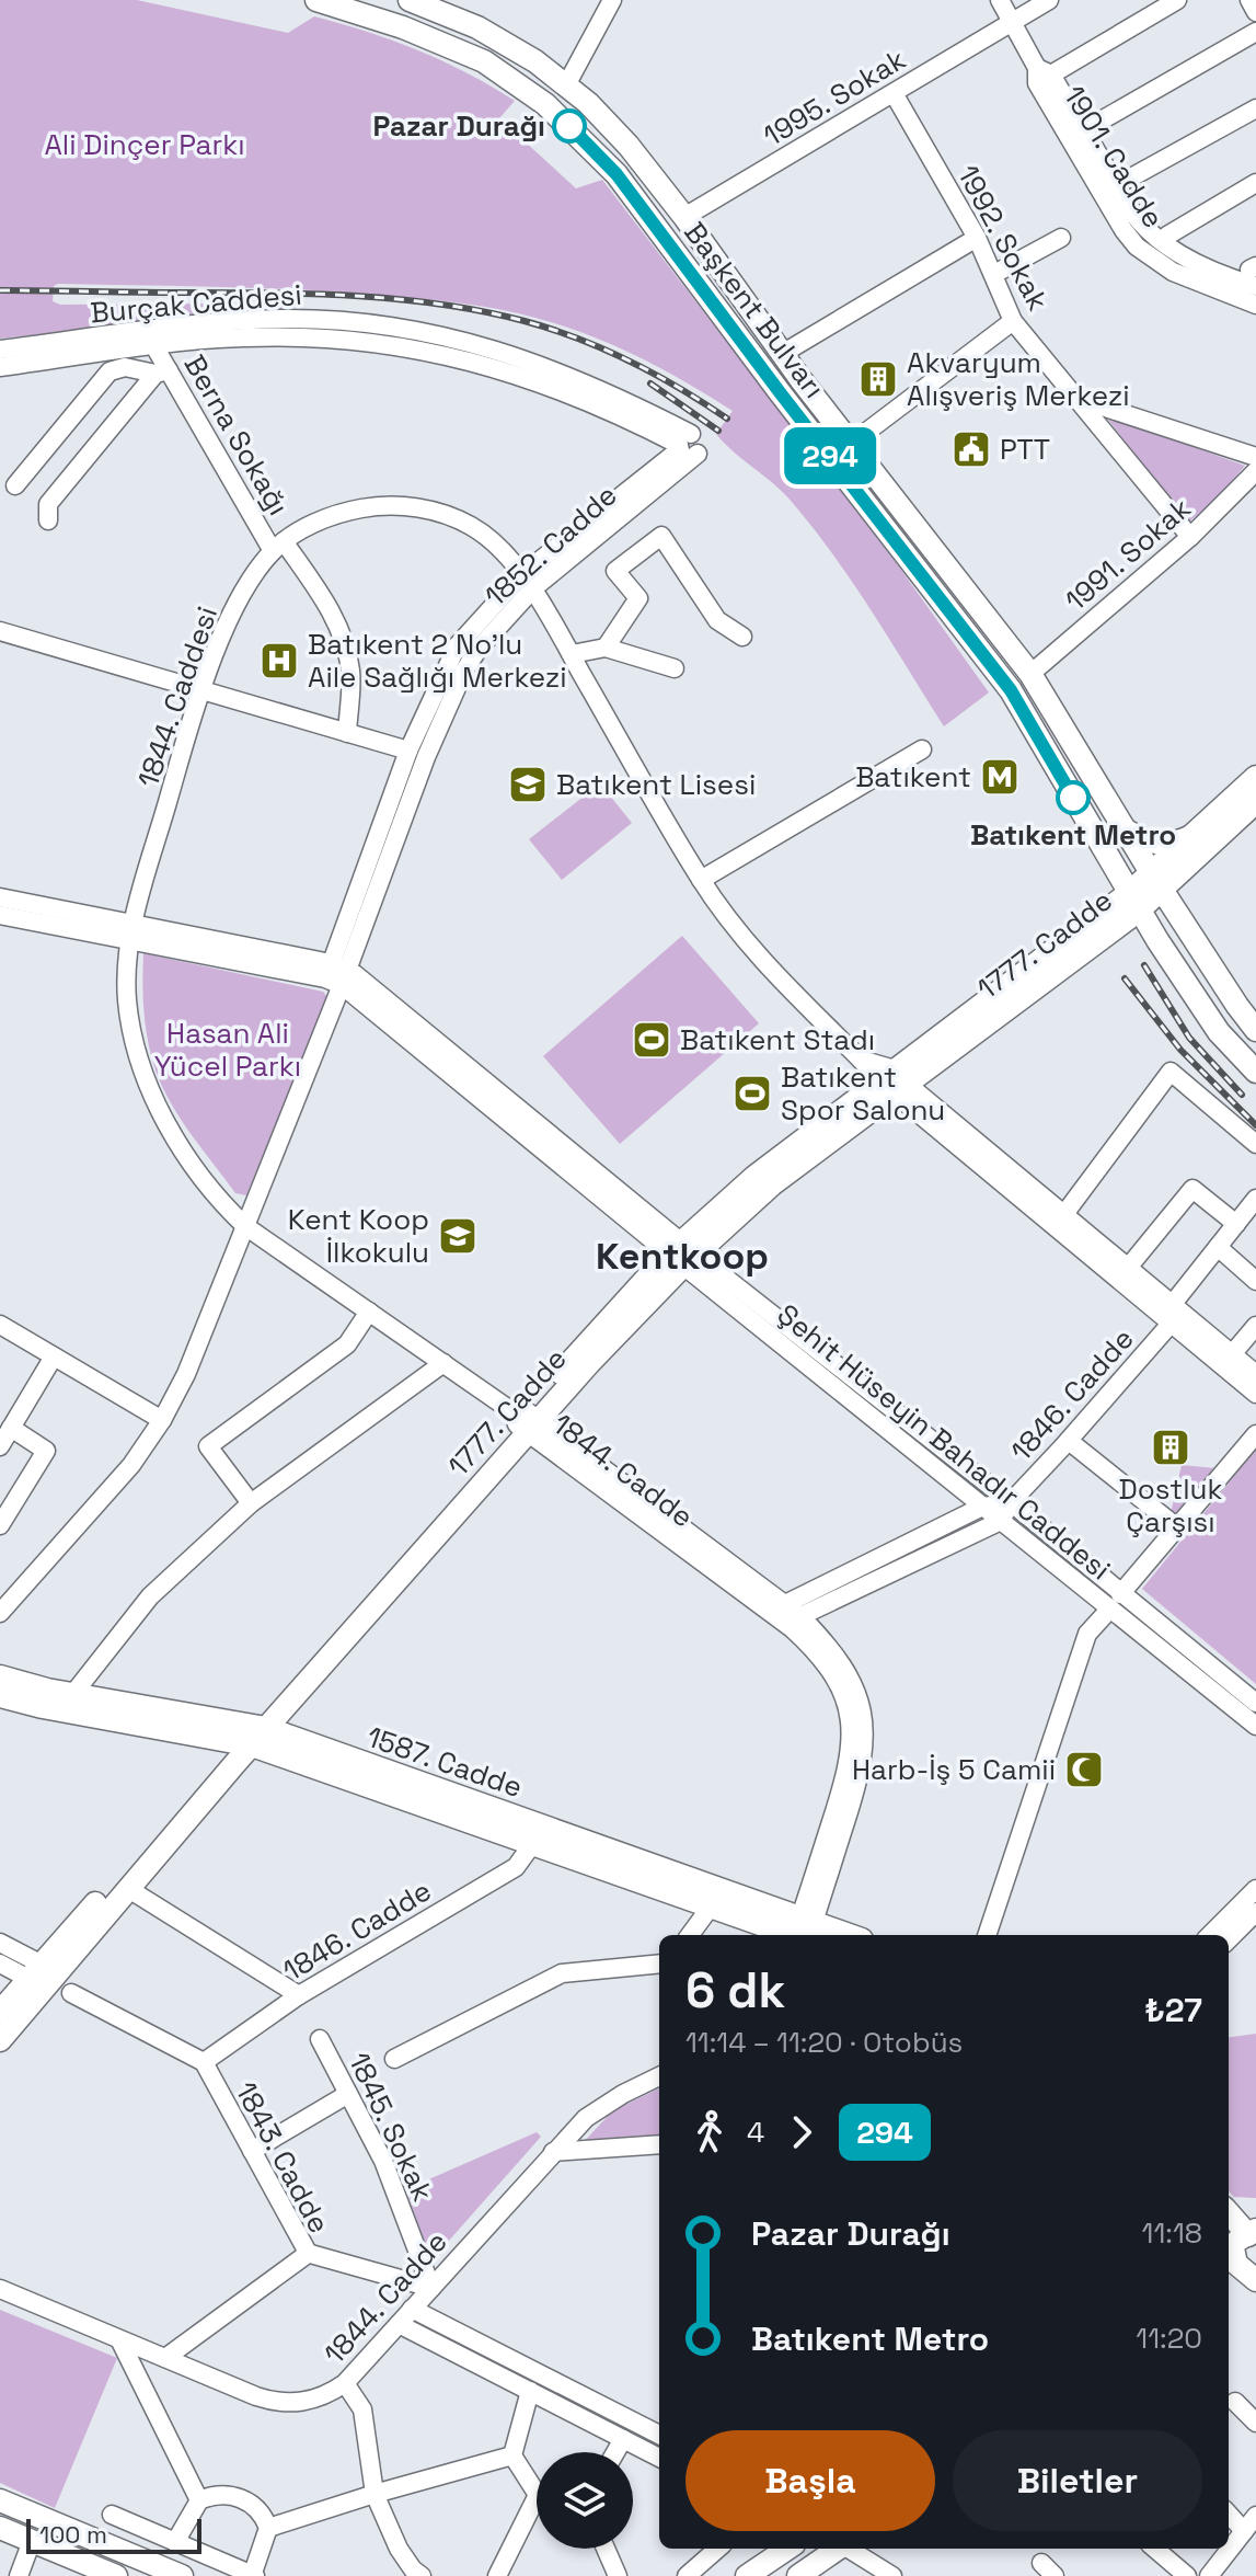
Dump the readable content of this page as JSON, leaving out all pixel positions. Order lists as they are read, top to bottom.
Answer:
{
  "streets": {
    "main road": ["Başkent Bulvarı", "1777. Cadde", "1587. Cadde"],
    "street": [
      "1995. Sokak",
      "1901. Cadde",
      "1992. Sokak",
      "Burçak Caddesi",
      "Berna Sokağı",
      "1852. Cadde",
      "1991. Sokak",
      "1844. Caddesi",
      "1846. Cadde",
      "Şehit Hüseyin Bahadır Caddesi",
      "1844. Cadde",
      "1845. Sokak",
      "1843. Cadde"
    ]
  },
  "crossings": [
    ["1995. Sokak", "1901. Cadde"],
    ["1995. Sokak", "1992. Sokak"],
    ["1995. Sokak", "Başkent Bulvarı"],
    ["1992. Sokak", "1991. Sokak"],
    ["Burçak Caddesi", "Berna Sokağı"],
    ["Burçak Caddesi", "1852. Cadde"],
    ["Başkent Bulvarı", "1991. Sokak"],
    ["Başkent Bulvarı", "1777. Cadde"],
    ["Berna Sokağı", "1844. Caddesi"],
    ["1852. Cadde", "1844. Caddesi"],
    ["1852. Cadde", "Şehit Hüseyin Bahadır Caddesi"],
    ["1844. Caddesi", "1777. Cadde"],
    ["1844. Caddesi", "Şehit Hüseyin Bahadır Caddesi"],
    ["1844. Caddesi", "1844. Cadde"],
    ["1777. Cadde", "Şehit Hüseyin Bahadır Caddesi"],
    ["1777. Cadde", "1844. Cadde"],
    ["1777. Cadde", "1587. Cadde"],
    ["1777. Cadde", "1843. Cadde"],
    ["1846. Cadde", "Şehit Hüseyin Bahadır Caddesi"],
    ["1846. Cadde", "1844. Cadde"],
    ["1846. Cadde", "1587. Cadde"],
    ["1846. Cadde", "1843. Cadde"],
    ["1844. Cadde", "1587. Cadde"],
    ["1844. Cadde", "1845. Sokak"],
    ["1844. Cadde", "1843. Cadde"]
  ],
  "districts": ["Kentkoop"],
  "parks": ["Ali Dinçer Parkı", "Hasan Ali Yücel Parkı"],
  "places": {
    "other": ["Pazar Durağı", "Batıkent Metro"],
    "building": ["Akvaryum Alışveriş Merkezi", "Dostluk Çarşısı"],
    "public building": ["PTT"],
    "hospital": ["Batıkent 2 No'lu Aile Sağlığı Merkezi"],
    "metro station": ["Batıkent"],
    "school or university": ["Batıkent Lisesi", "Kent Koop İlkokulu"],
    "sports": ["Batıkent Stadı", "Batıkent Spor Salonu"],
    "mosque": ["Harb-İş 5 Camii"]
  },
  "lines": ["bus line 294"],
  "scale_bar": "100 m",
  "page": {
    "on_map": "294",
    "heading": ["6 dk", "11:14 – 11:20 · Otobüs", "₺27"],
    "legs": ["4", "294"],
    "list": [
      {
        "name": "Pazar Durağı",
        "value": "11:18"
      },
      {
        "name": "Batıkent Metro",
        "value": "11:20"
      }
    ],
    "buttons": ["Başla", "Biletler"],
    "scale": "100 m"
  }
}
